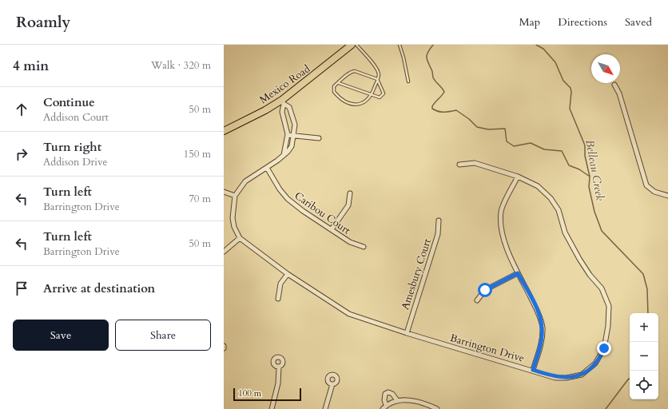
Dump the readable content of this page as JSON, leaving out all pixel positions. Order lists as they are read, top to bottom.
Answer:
{
  "streets": {
    "main road": ["Mexico Road"],
    "street": ["Caribou Court", "Amesbury Court", "Barrington Drive"]
  },
  "crossings": [
    ["Amesbury Court", "Barrington Drive"]
  ],
  "water": ["Belleau Creek"],
  "scale_bar": "100 m",
  "north": "bottom right",
  "page": {
    "header": "Roamly",
    "nav": ["Map", "Directions", "Saved"],
    "heading": ["4 min", "Walk · 320 m"],
    "list": [
      ["Continue", "Addison Court", "50 m"],
      ["Turn right", "Addison Drive", "150 m"],
      ["Turn left", "Barrington Drive", "70 m"],
      ["Turn left", "Barrington Drive", "50 m"],
      "Arrive at destination"
    ],
    "buttons": ["Save", "Share"],
    "map_buttons": ["+", "−"],
    "scale": "100 m"
  }
}
